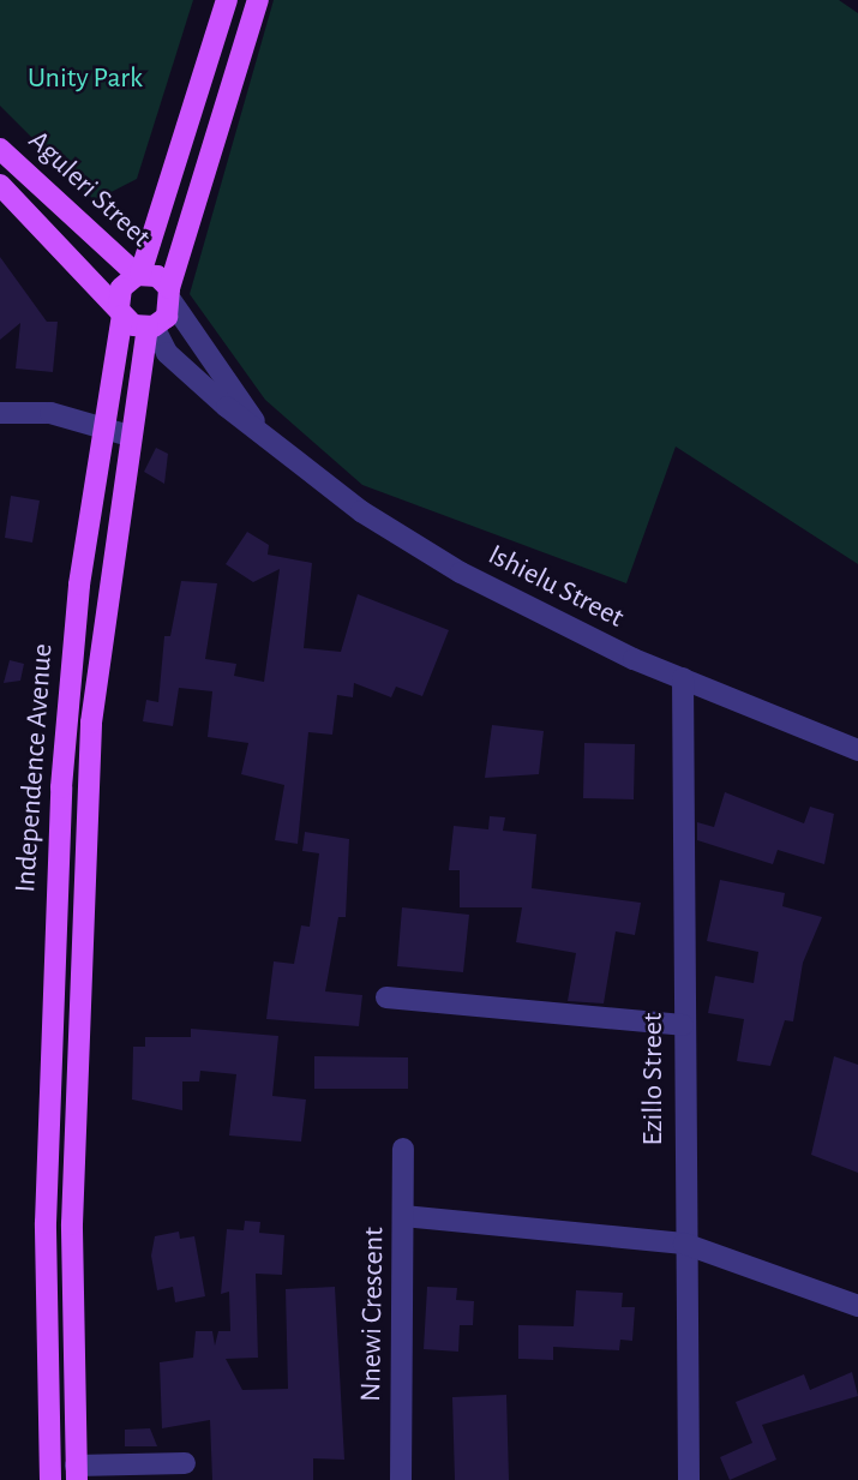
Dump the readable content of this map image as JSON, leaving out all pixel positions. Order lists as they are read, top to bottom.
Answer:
{
  "streets": {
    "main road": ["Aguleri Street", "Independence Avenue"],
    "street": ["Ishielu Street", "Ezillo Street", "Nnewi Crescent"]
  },
  "crossings": [
    ["Aguleri Street", "Independence Avenue"],
    ["Ishielu Street", "Independence Avenue"],
    ["Ishielu Street", "Ezillo Street"]
  ],
  "parks": ["Unity Park"]
}
